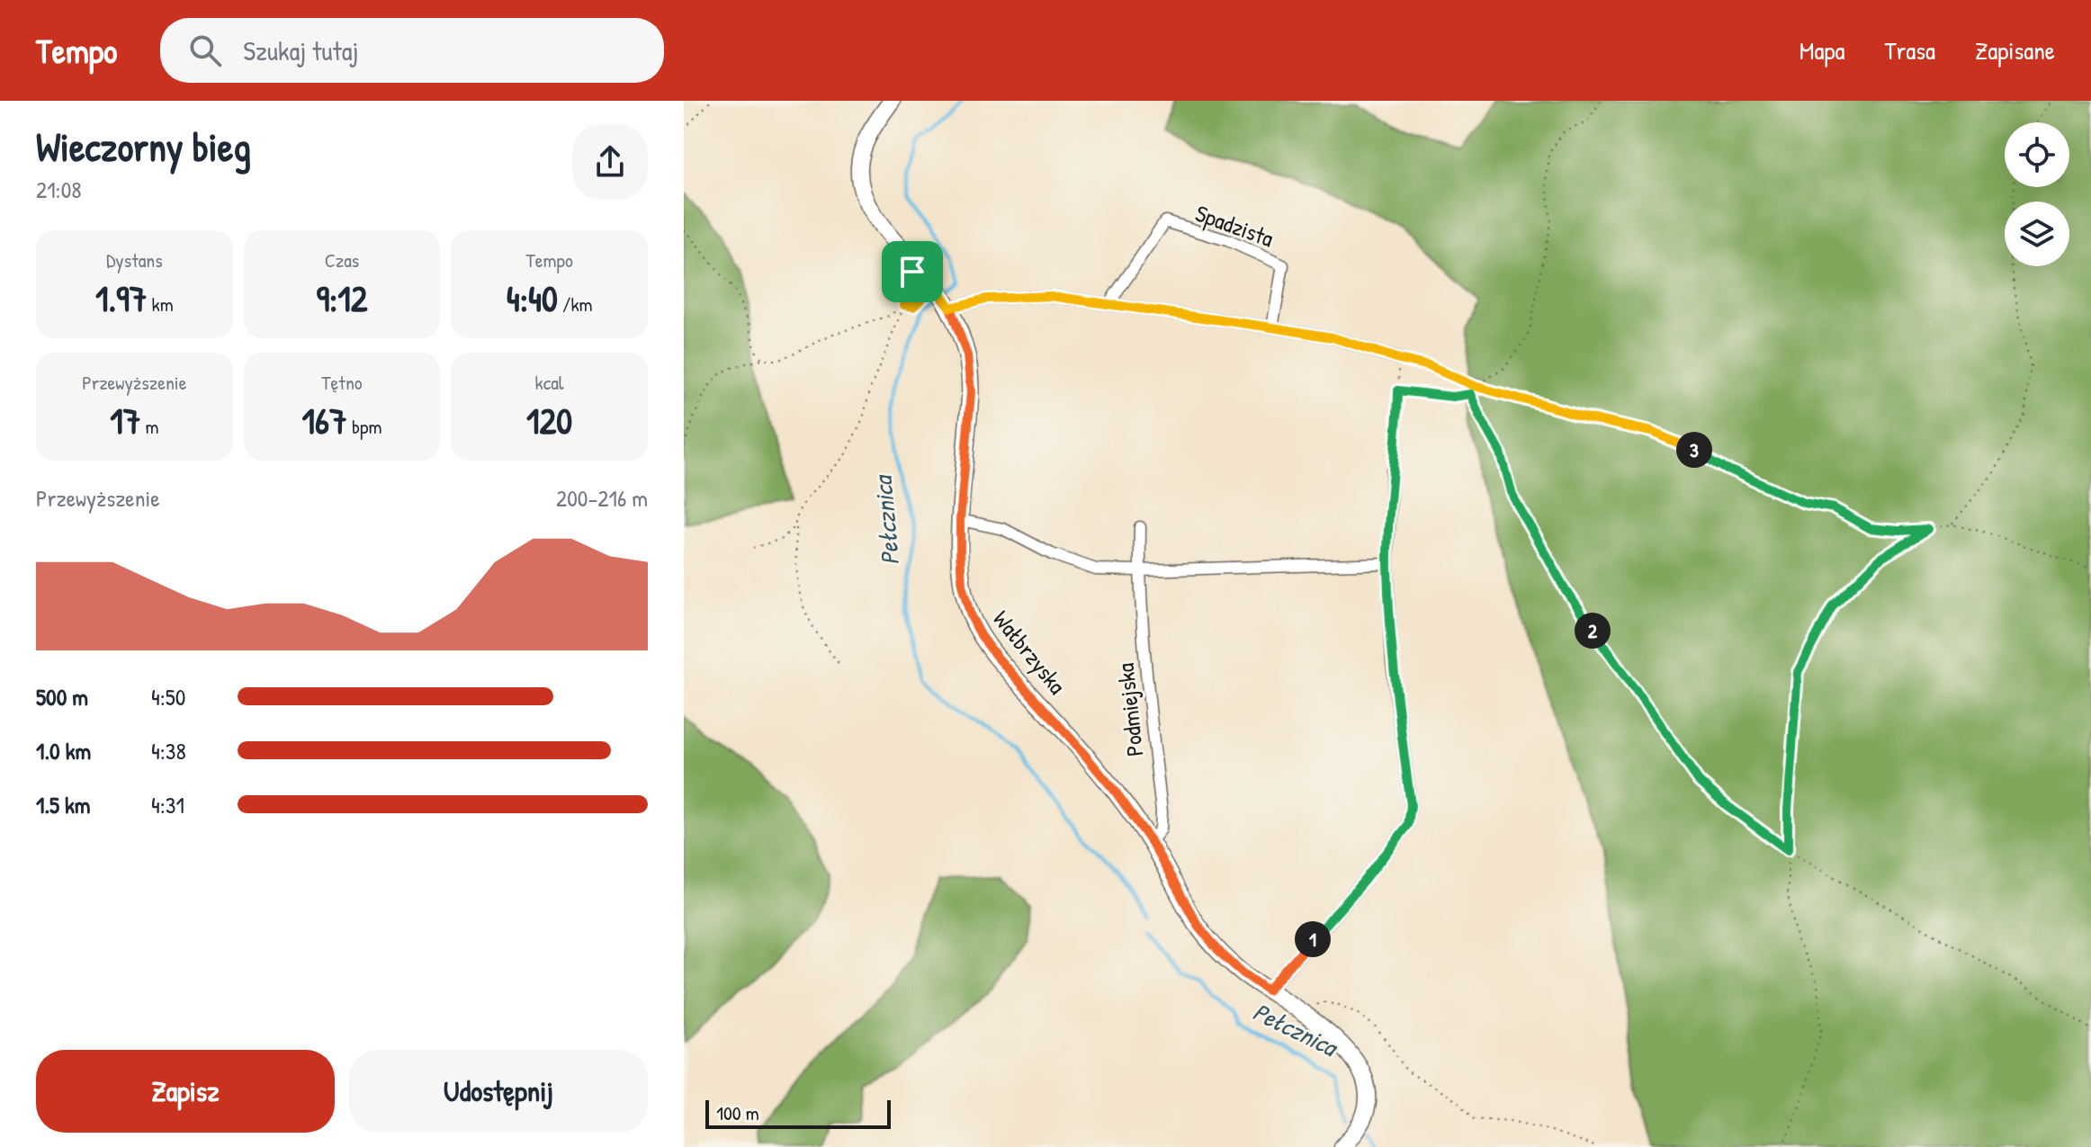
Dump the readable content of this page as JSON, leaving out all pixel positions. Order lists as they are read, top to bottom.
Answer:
{
  "streets": {
    "main road": ["Wałbrzyska"],
    "street": ["Spadzista", "Podmiejska"]
  },
  "crossings": [
    ["Wałbrzyska", "Podmiejska"]
  ],
  "water": ["Pełcznica"],
  "scale_bar": "100 m",
  "page": {
    "header": "Tempo",
    "search": "Szukaj tutaj",
    "nav": ["Mapa", "Trasa", "Zapisane"],
    "heading": ["Wieczorny bieg", "21:08"],
    "stats": [
      ["Dystans", "1.97 km"],
      ["Czas", "9:12"],
      ["Tempo", "4:40 /km"],
      ["Przewyższenie", "17 m"],
      ["Tętno", "167 bpm"],
      ["kcal", "120"]
    ],
    "pins": ["3", "2", "1"],
    "chart": ["Przewyższenie", "200–216 m"],
    "list": [
      {
        "name": "500 m",
        "note": "4:50"
      },
      {
        "name": "1.0 km",
        "note": "4:38"
      },
      {
        "name": "1.5 km",
        "note": "4:31"
      }
    ],
    "buttons": ["Zapisz", "Udostępnij"],
    "scale": "100 m"
  }
}
